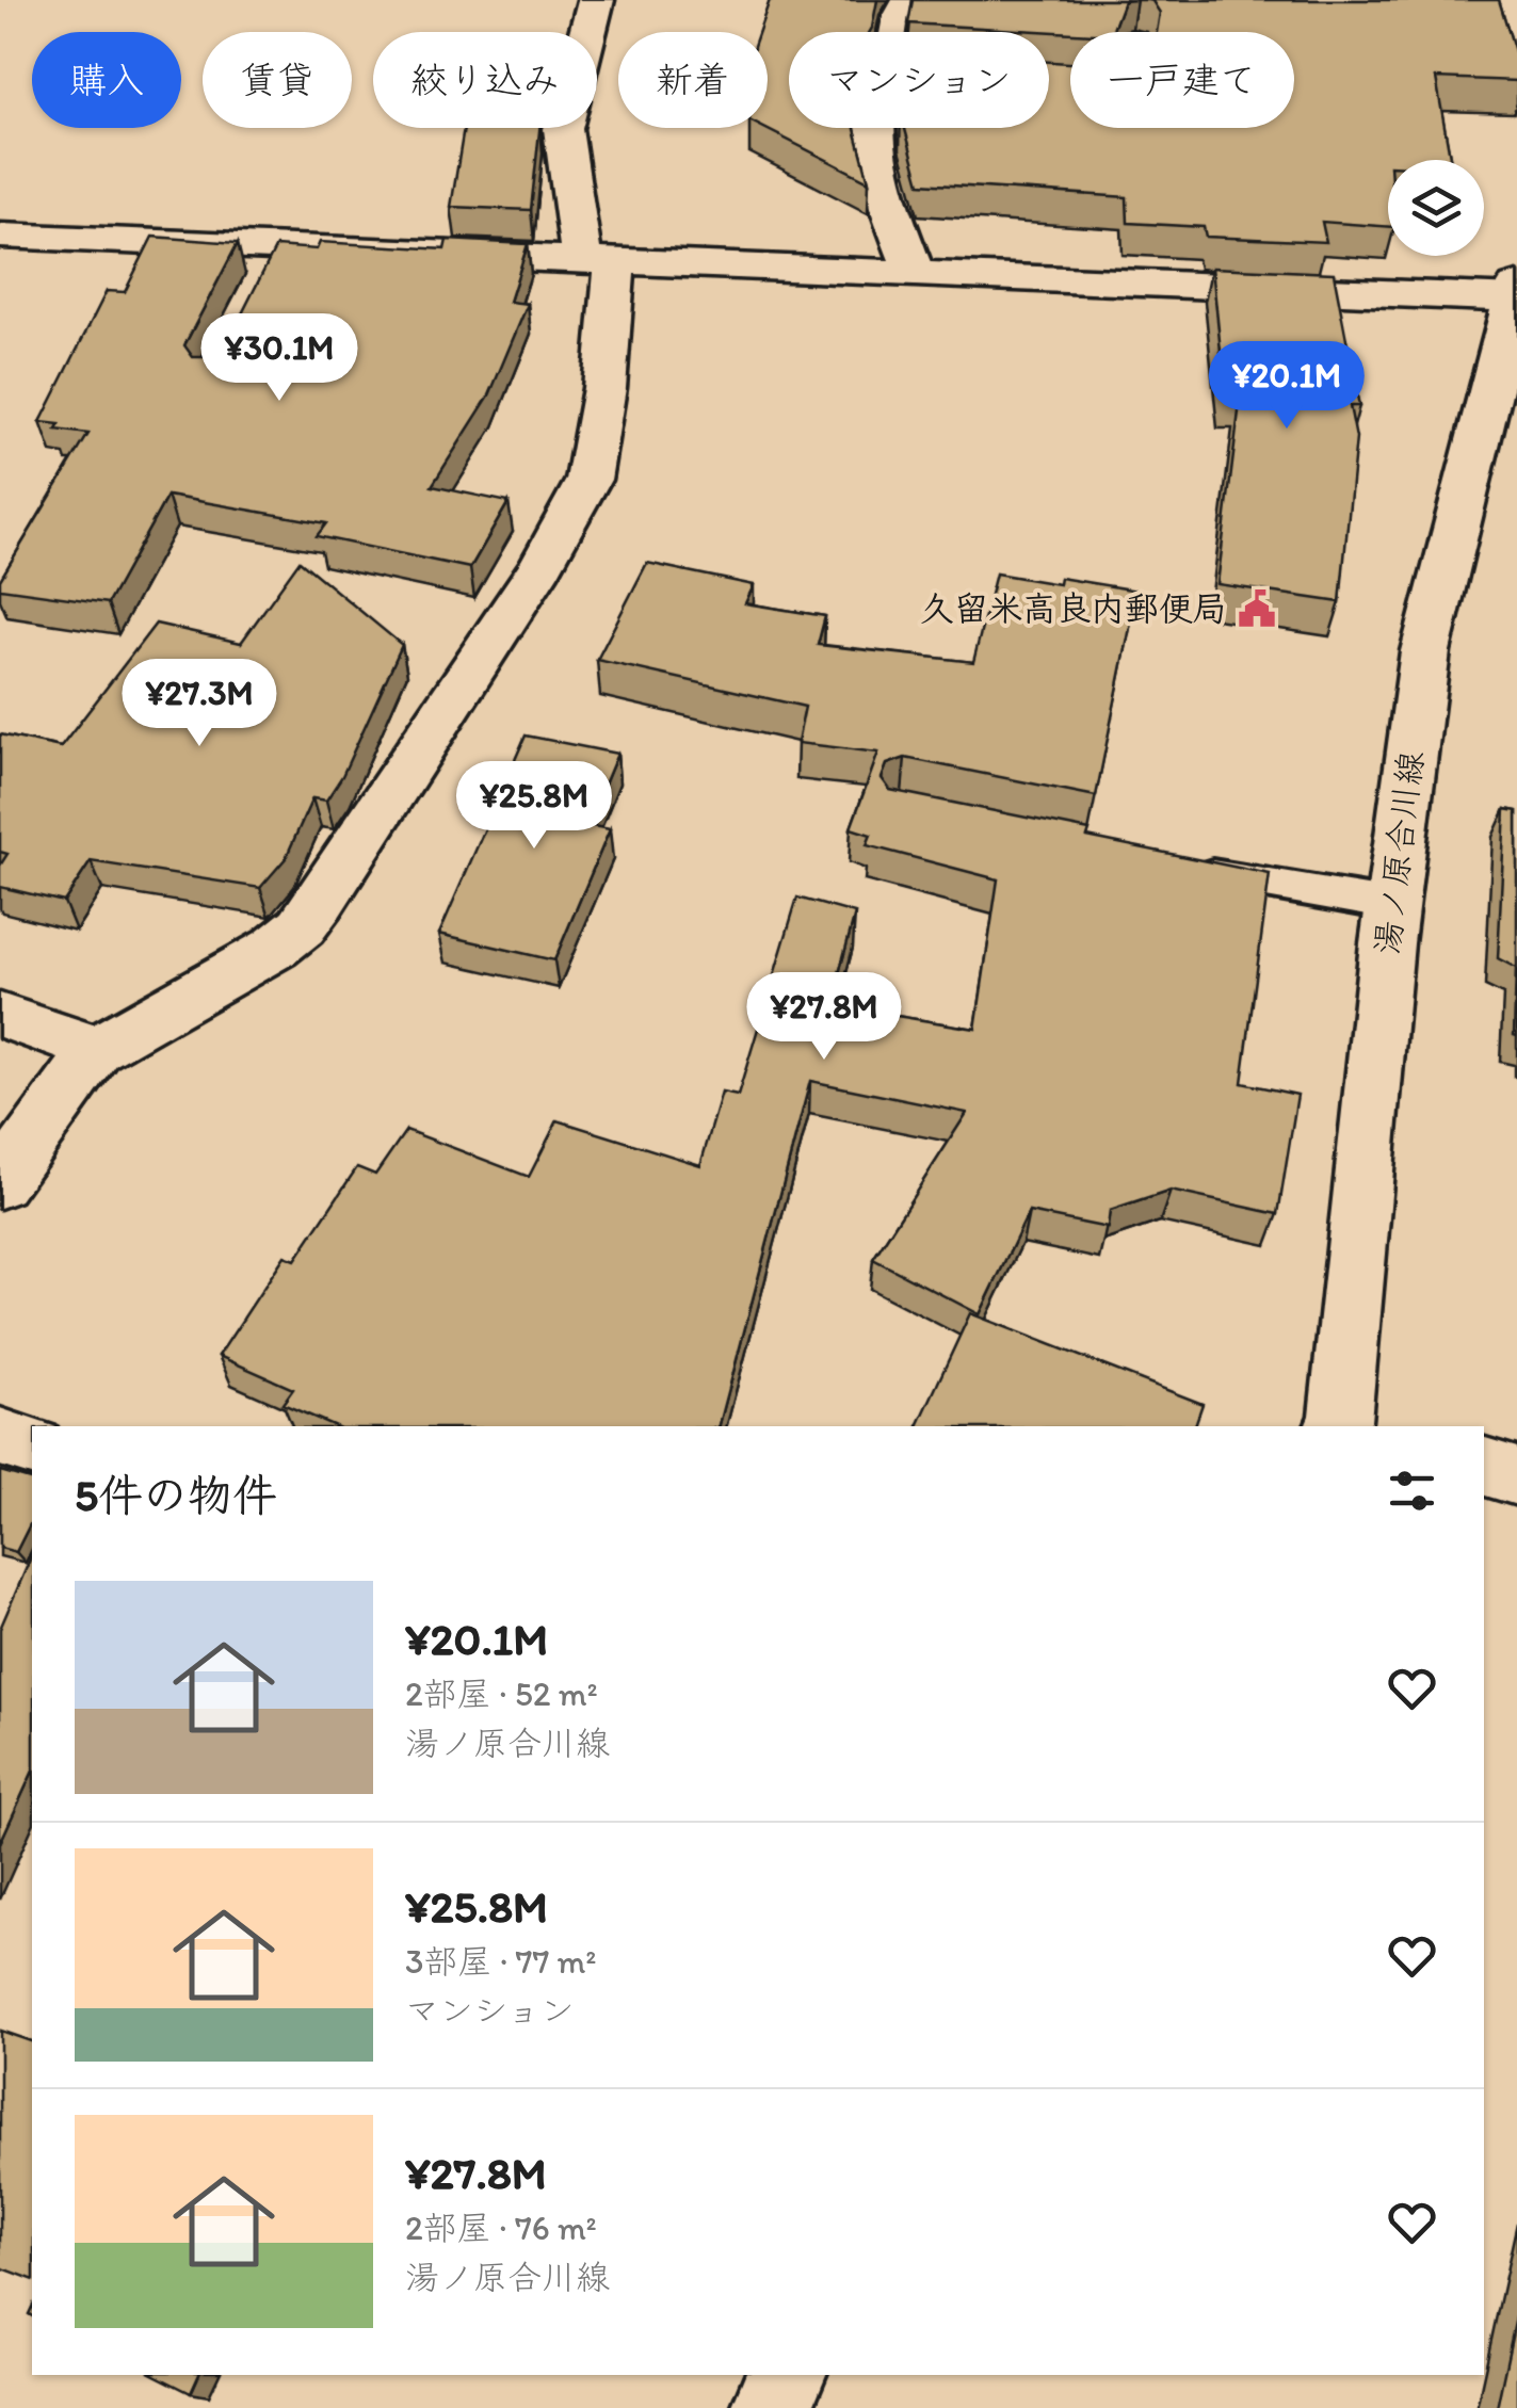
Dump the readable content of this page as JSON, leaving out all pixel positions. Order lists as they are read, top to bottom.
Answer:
{
  "streets": {
    "street": ["湯ノ原合川線"]
  },
  "places": {
    "public building": ["久留米高良内郵便局"]
  },
  "page": {
    "chip": [
      "購入",
      "賃貸",
      "絞り込み",
      "新着",
      "マンション",
      "一戸建て"
    ],
    "price": [
      "¥30.1M",
      "¥20.1M",
      "¥27.3M",
      "¥25.8M",
      "¥27.8M"
    ],
    "heading": "5件の物件",
    "list": [
      {
        "name": "¥20.1M",
        "note": "2部屋 · 52 m² · 湯ノ原合川線"
      },
      {
        "name": "¥25.8M",
        "note": "3部屋 · 77 m² · マンション"
      },
      {
        "name": "¥27.8M",
        "note": "2部屋 · 76 m² · 湯ノ原合川線"
      }
    ]
  }
}
